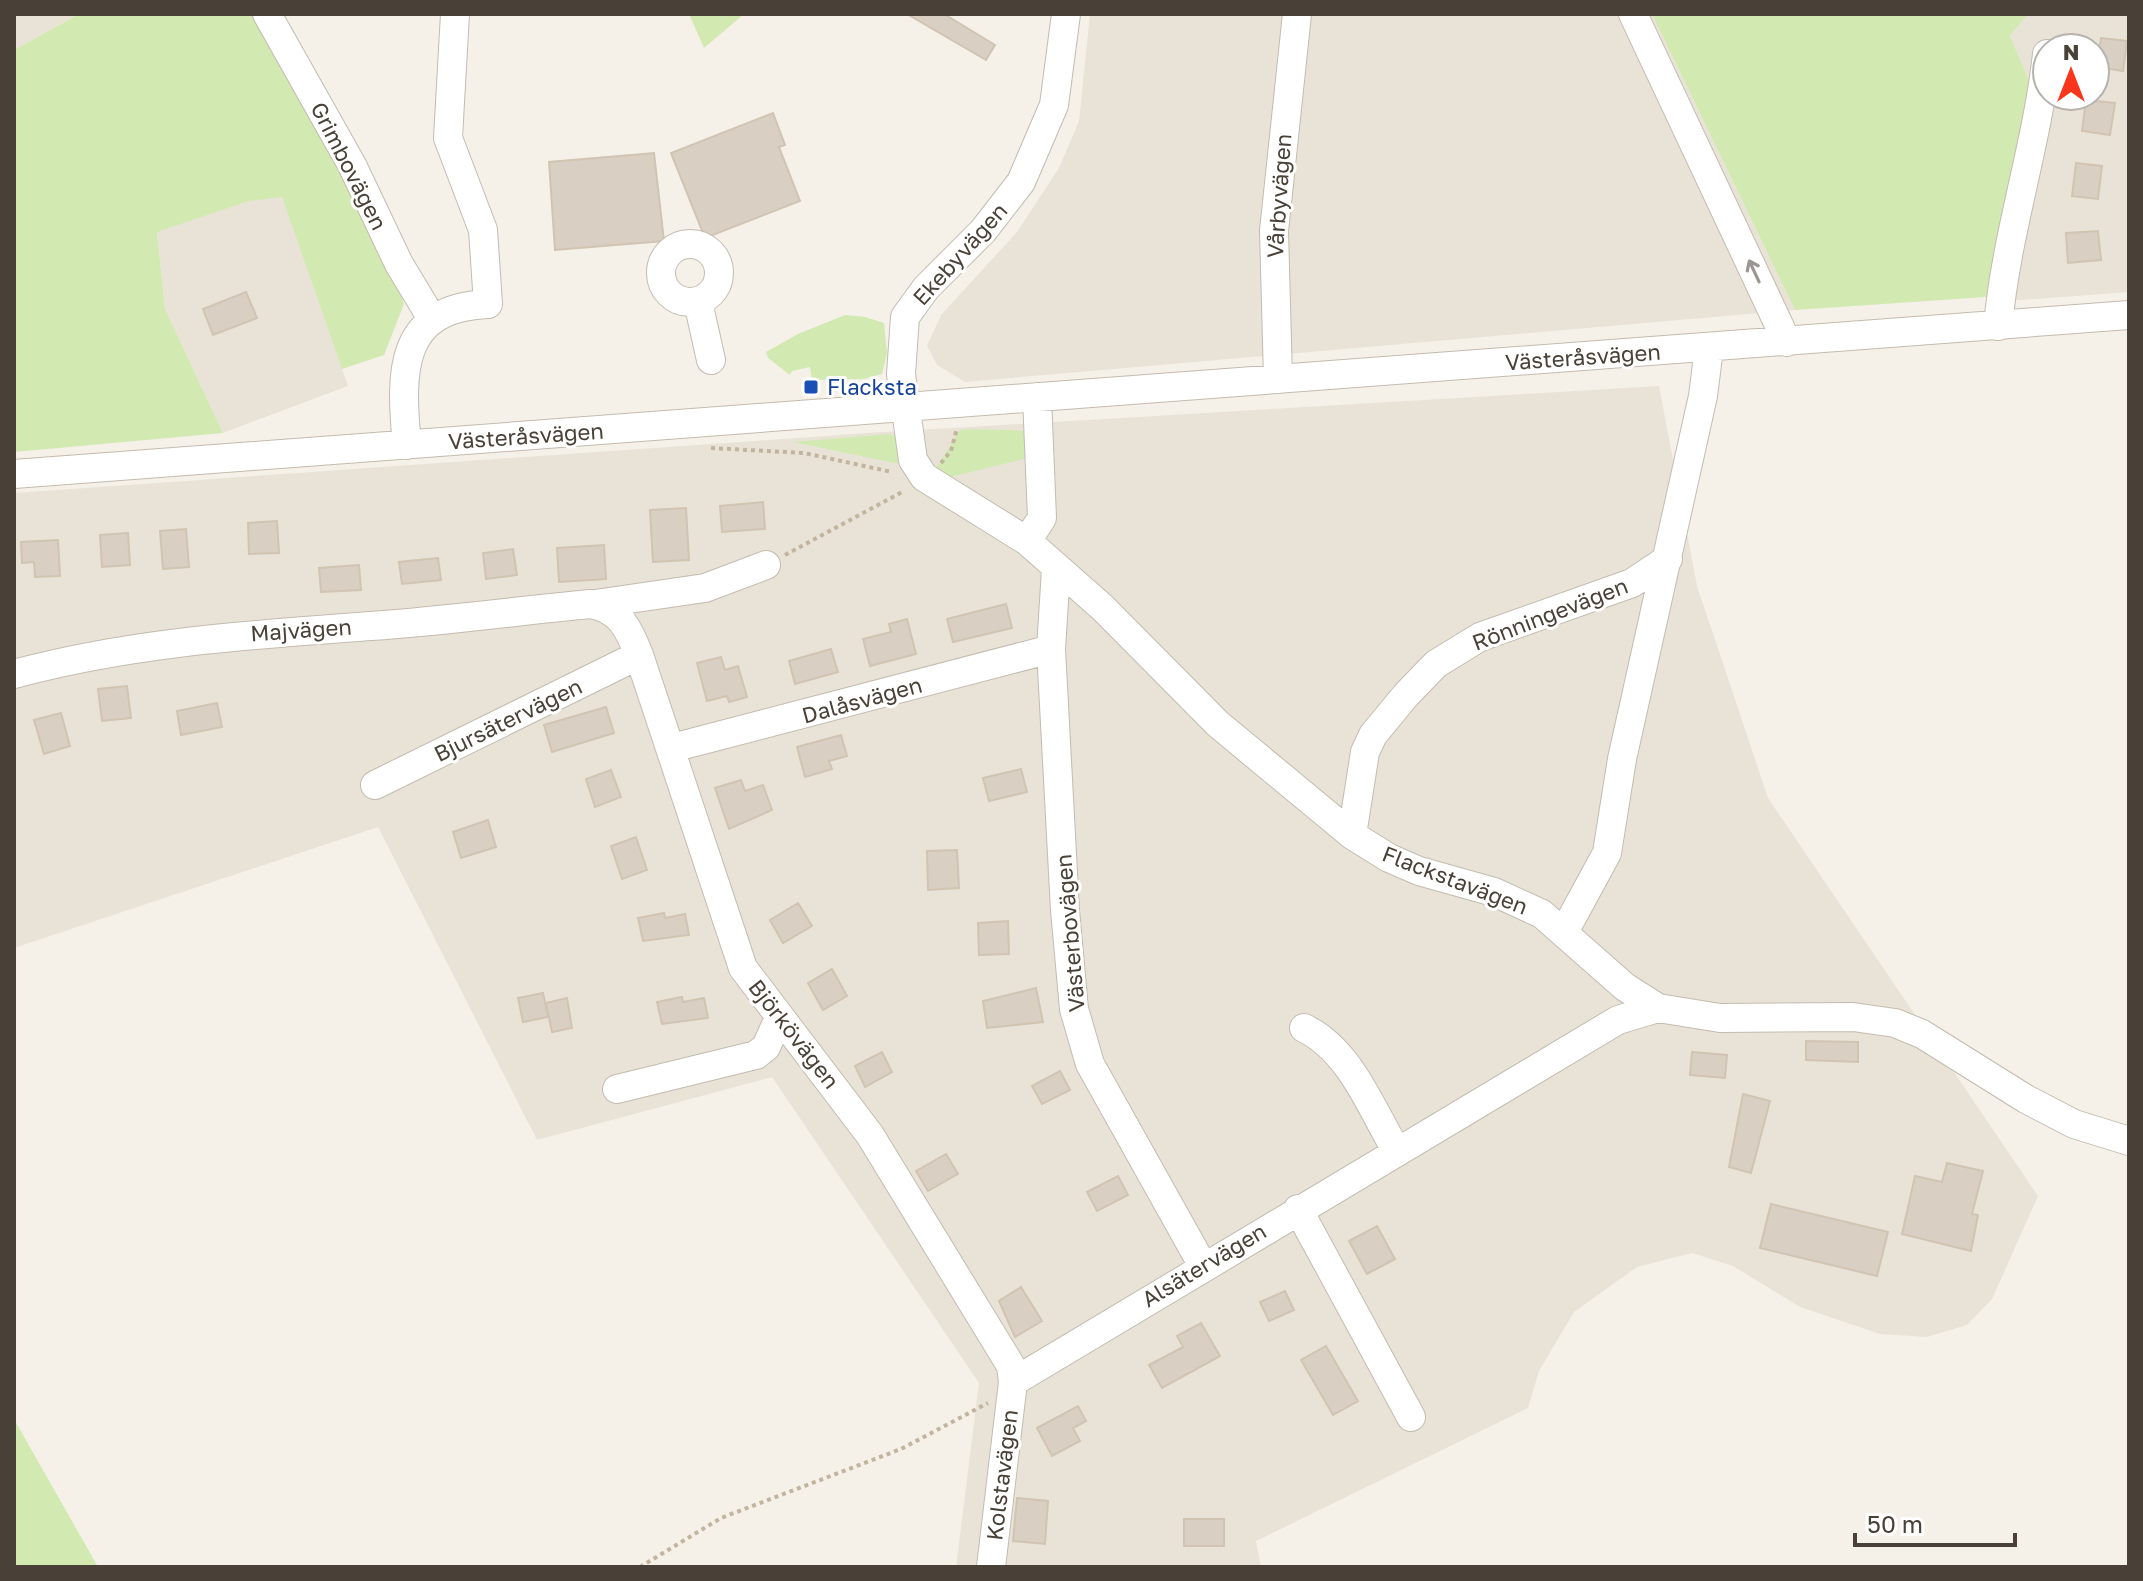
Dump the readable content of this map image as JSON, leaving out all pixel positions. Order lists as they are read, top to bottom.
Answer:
{
  "streets": {
    "street": [
      "Grimbovägen",
      "Vårbyvägen",
      "Ekebyvägen",
      "Västeråsvägen",
      "Rönningevägen",
      "Majvägen",
      "Dalåsvägen",
      "Bjursätervägen",
      "Flackstavägen",
      "Västerbovägen",
      "Björkövägen",
      "Alsätervägen",
      "Kolstavägen"
    ]
  },
  "crossings": [
    ["Vårbyvägen", "Västeråsvägen"],
    ["Ekebyvägen", "Västeråsvägen"],
    ["Västeråsvägen", "Rönningevägen"],
    ["Rönningevägen", "Flackstavägen"],
    ["Dalåsvägen", "Västerbovägen"],
    ["Dalåsvägen", "Björkövägen"],
    ["Bjursätervägen", "Björkövägen"],
    ["Flackstavägen", "Västerbovägen"],
    ["Flackstavägen", "Alsätervägen"],
    ["Västerbovägen", "Alsätervägen"],
    ["Björkövägen", "Alsätervägen"],
    ["Björkövägen", "Kolstavägen"],
    ["Alsätervägen", "Kolstavägen"]
  ],
  "places": {
    "transit": ["Flacksta"]
  },
  "scale_bar": "50 m",
  "north": "top"
}
